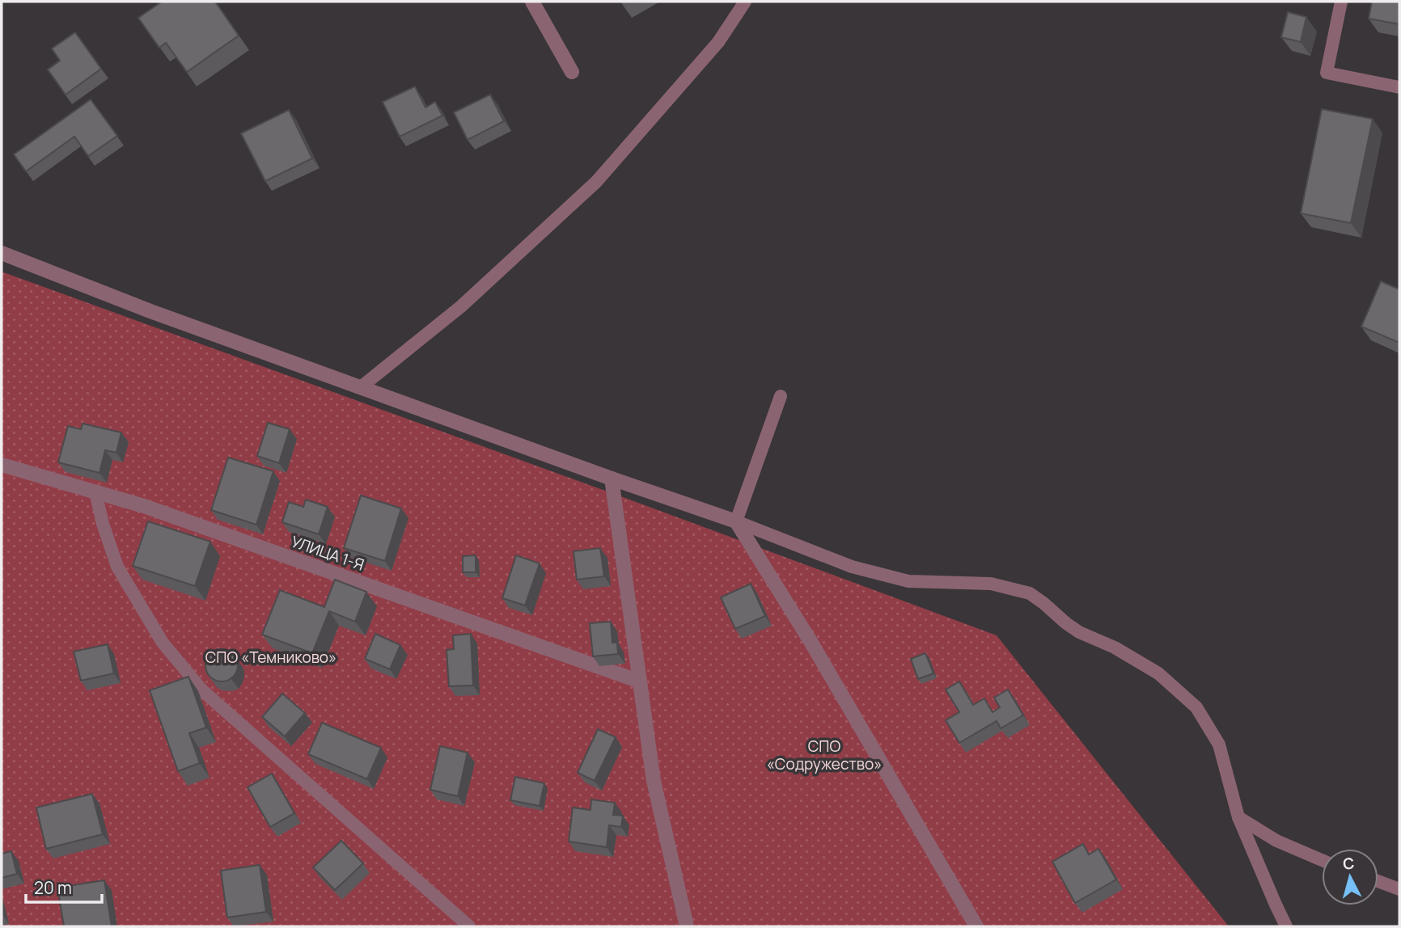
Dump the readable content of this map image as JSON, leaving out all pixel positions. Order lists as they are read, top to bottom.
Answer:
{
  "streets": {
    "street": ["УЛИЦА 1-Я"]
  },
  "parks": ["СПО «Темниково»", "СПО «Содружество»"],
  "scale_bar": "20 m",
  "north": "top"
}
